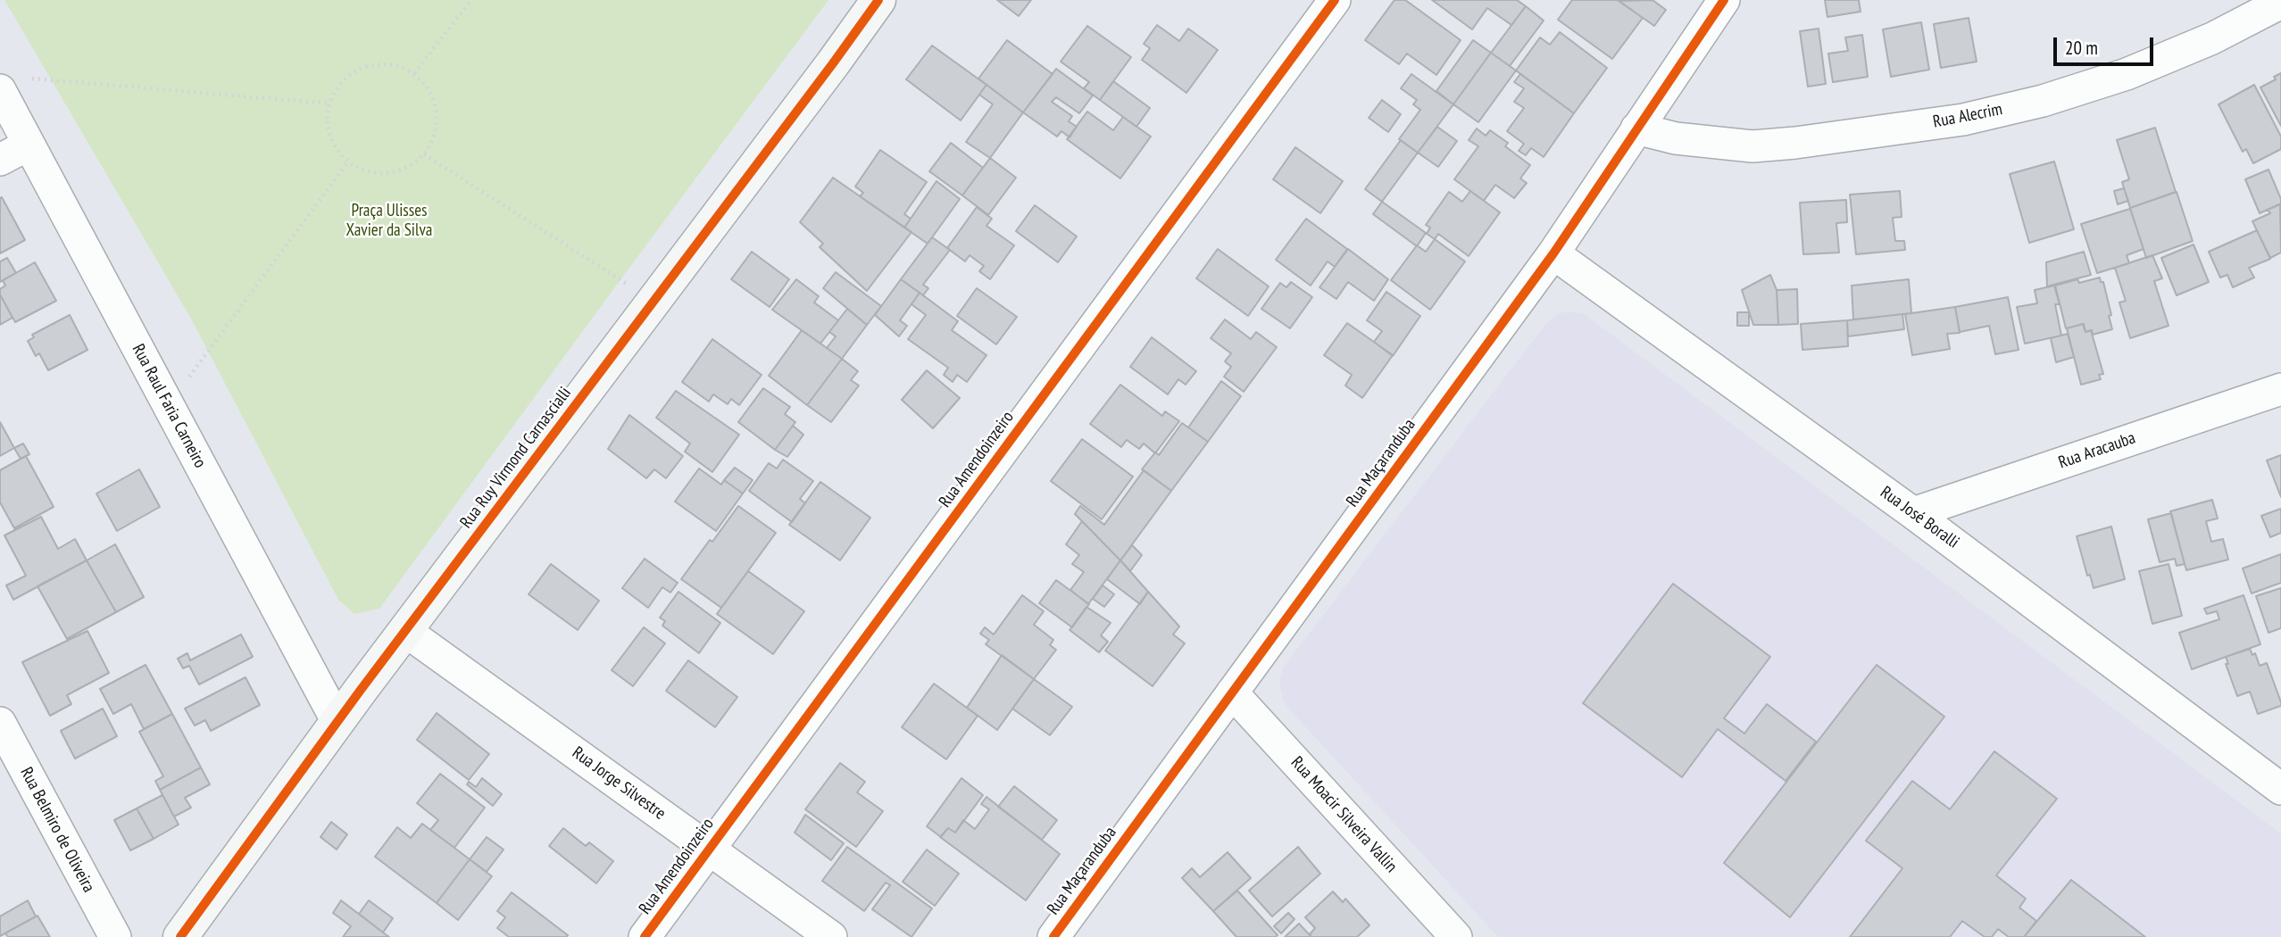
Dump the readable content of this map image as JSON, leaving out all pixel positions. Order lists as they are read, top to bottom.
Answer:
{
  "streets": {
    "street": [
      "Rua Alecrim",
      "Rua Raul Faria Carneiro",
      "Rua Aracauba",
      "Rua Ruy Virmond Carnascialli",
      "Rua Amendoinzeiro",
      "Rua Maçaranduba",
      "Rua José Boralli",
      "Rua Jorge Silvestre",
      "Rua Moacir Silveira Vallin",
      "Rua Belmiro de Oliveira"
    ]
  },
  "crossings": [
    ["Rua Alecrim", "Rua Maçaranduba"],
    ["Rua Raul Faria Carneiro", "Rua Ruy Virmond Carnascialli"],
    ["Rua Aracauba", "Rua José Boralli"],
    ["Rua Ruy Virmond Carnascialli", "Rua Jorge Silvestre"],
    ["Rua Amendoinzeiro", "Rua Jorge Silvestre"],
    ["Rua Maçaranduba", "Rua José Boralli"],
    ["Rua Maçaranduba", "Rua Moacir Silveira Vallin"]
  ],
  "parks": ["Praça Ulisses Xavier da Silva"],
  "scale_bar": "20 m"
}
